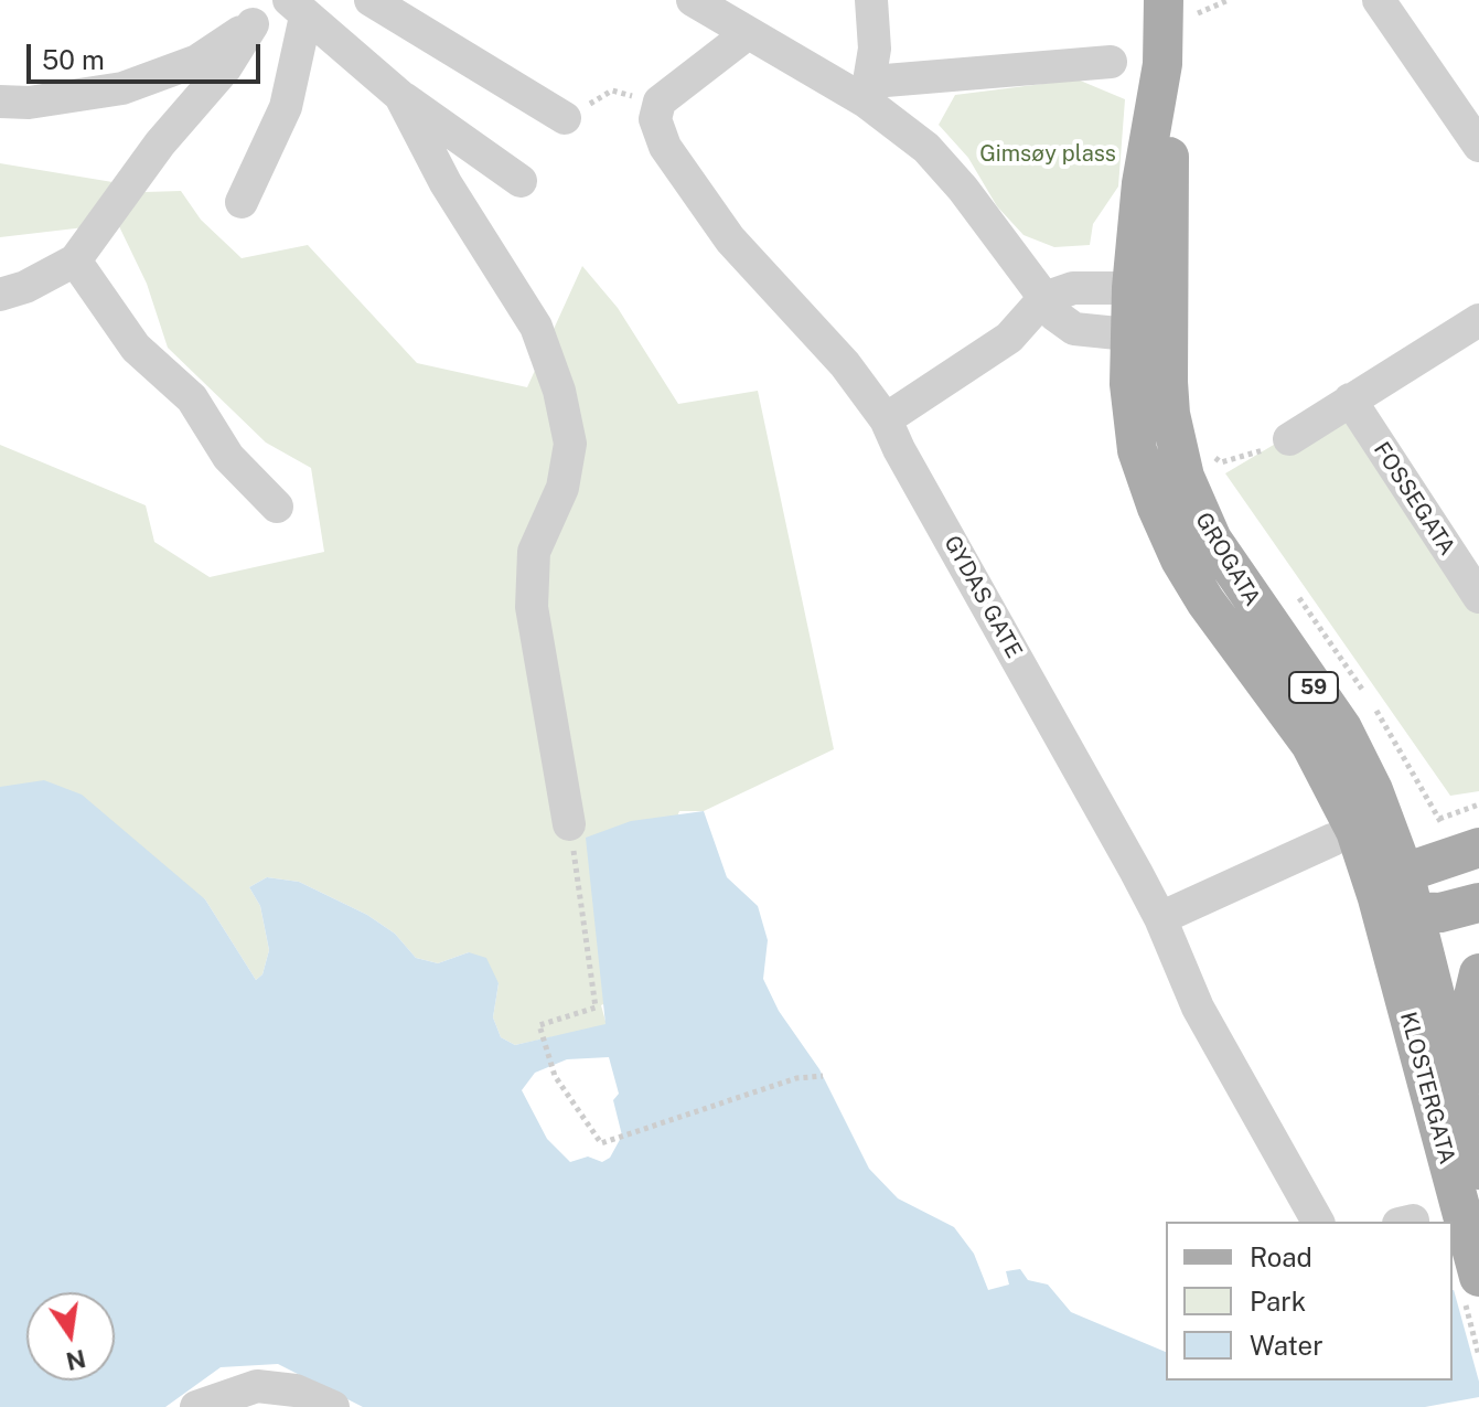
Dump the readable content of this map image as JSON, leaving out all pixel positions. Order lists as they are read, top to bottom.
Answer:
{
  "streets": {
    "main road": ["GROGATA", "59", "KLOSTERGATA"],
    "street": ["FOSSEGATA", "GYDAS GATE"]
  },
  "crossings": [
    ["GROGATA", "KLOSTERGATA"]
  ],
  "parks": ["Gimsøy plass"],
  "legend": ["Road", "Park", "Water"],
  "scale_bar": "50 m",
  "north": "bottom"
}
